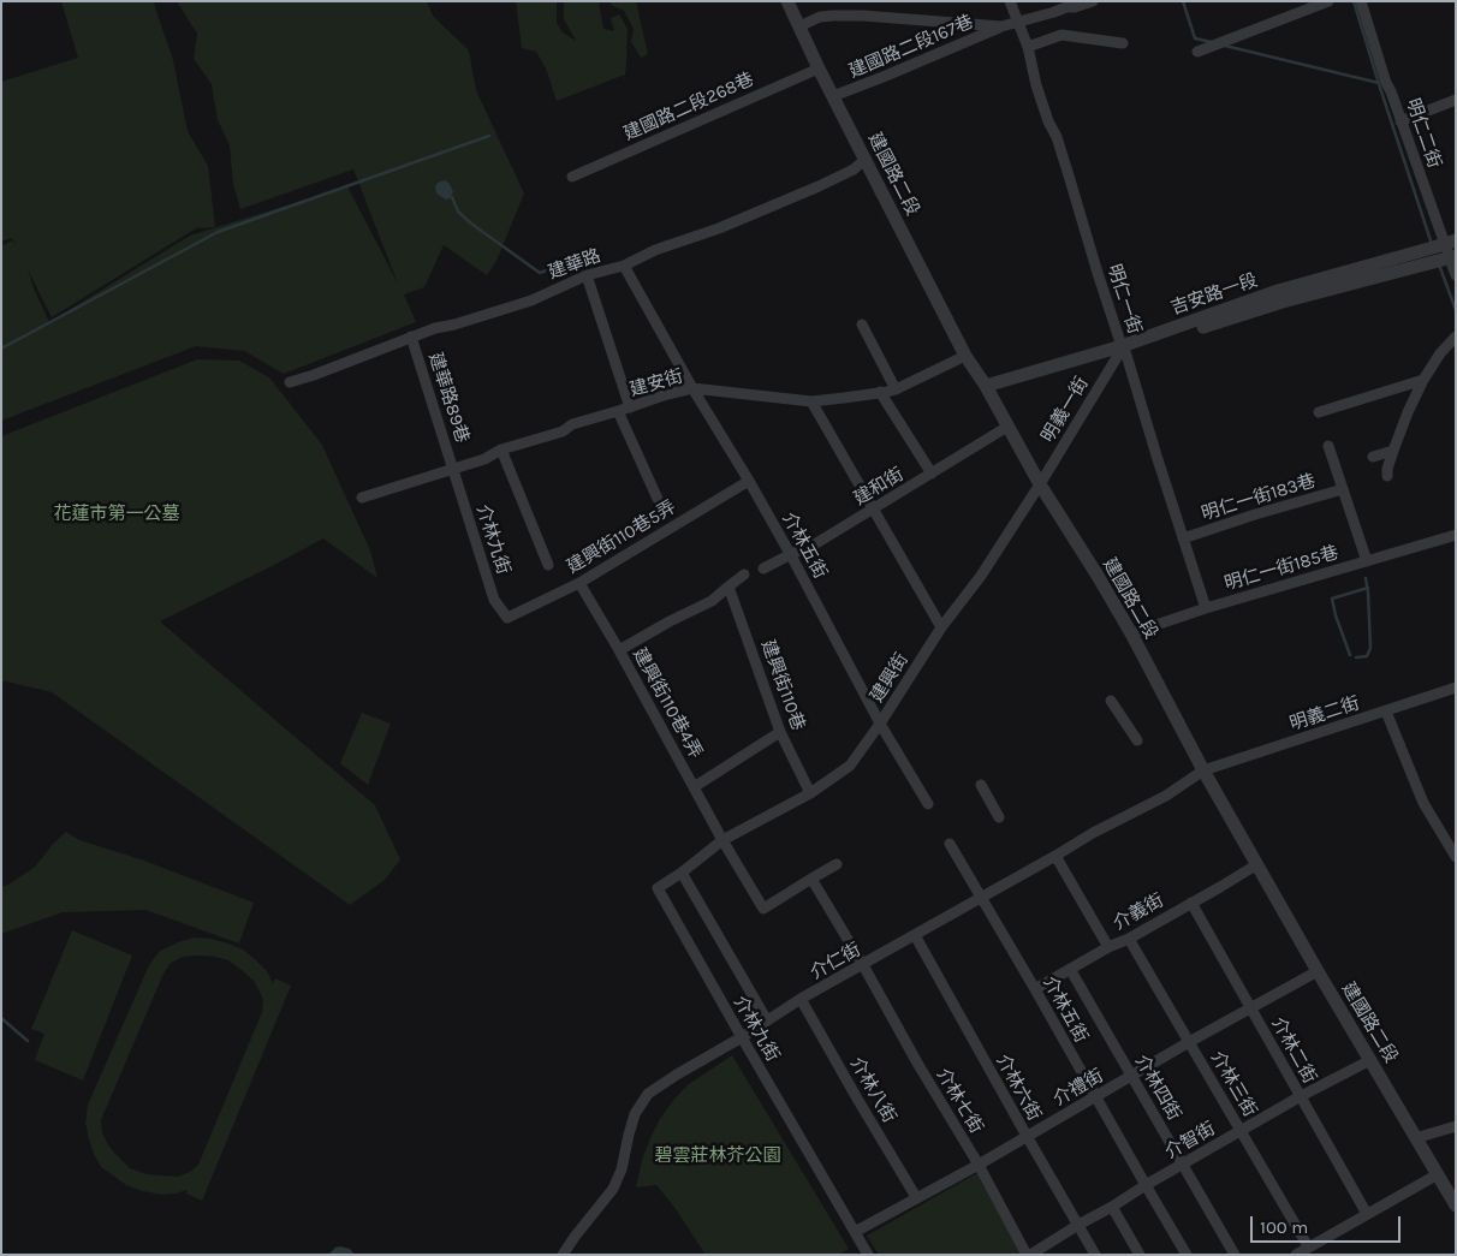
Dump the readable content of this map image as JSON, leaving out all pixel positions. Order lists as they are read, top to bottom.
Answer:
{
  "streets": {
    "street": [
      "建國路二段167巷",
      "建國路二段268巷",
      "明仁二街",
      "建國路二段",
      "建華路",
      "吉安路一段",
      "明仁一街",
      "建安街",
      "建華路89巷",
      "明義一街",
      "建和街",
      "明仁一街183巷",
      "建興街110巷5弄",
      "介林九街",
      "介林五街",
      "明仁一街185巷",
      "建興街",
      "建興街110巷",
      "建興街110巷4弄",
      "明義二街",
      "介義街",
      "介仁街",
      "介林二街",
      "介林三街",
      "介林六街",
      "介禮街",
      "介林四街",
      "介林八街",
      "介林七街",
      "介智街"
    ]
  },
  "crossings": [
    ["建國路二段167巷", "建國路二段"],
    ["建國路二段167巷", "明仁一街"],
    ["建國路二段268巷", "建國路二段"],
    ["明仁二街", "吉安路一段"],
    ["建國路二段", "建華路"],
    ["建國路二段", "吉安路一段"],
    ["建國路二段", "建安街"],
    ["建國路二段", "明義一街"],
    ["建國路二段", "建和街"],
    ["建國路二段", "明仁一街185巷"],
    ["建國路二段", "建興街"],
    ["建國路二段", "明義二街"],
    ["建國路二段", "介義街"],
    ["建國路二段", "介仁街"],
    ["建國路二段", "介禮街"],
    ["建國路二段", "介智街"],
    ["建華路", "建華路89巷"],
    ["建華路", "介林五街"],
    ["吉安路一段", "明仁一街"],
    ["吉安路一段", "明義一街"],
    ["明仁一街", "明義一街"],
    ["明仁一街", "明仁一街183巷"],
    ["明仁一街", "明仁一街185巷"],
    ["建安街", "建華路89巷"],
    ["建安街", "介林九街"],
    ["建安街", "介林五街"],
    ["建華路89巷", "介林九街"],
    ["明義一街", "建興街"],
    ["建和街", "介林五街"],
    ["建興街110巷5弄", "介林九街"],
    ["建興街110巷5弄", "介林五街"],
    ["建興街110巷5弄", "建興街110巷4弄"],
    ["介林九街", "建興街"],
    ["介林九街", "建興街110巷4弄"],
    ["介林九街", "介仁街"],
    ["介林九街", "介禮街"],
    ["介林五街", "建興街"],
    ["介林五街", "介義街"],
    ["介林五街", "介仁街"],
    ["介林五街", "介禮街"],
    ["介林五街", "介智街"],
    ["建興街", "建興街110巷"],
    ["建興街", "建興街110巷4弄"],
    ["建興街110巷4弄", "介林七街"],
    ["明義二街", "介仁街"],
    ["介義街", "介林二街"],
    ["介義街", "介林三街"],
    ["介義街", "介林四街"],
    ["介仁街", "介林六街"],
    ["介仁街", "介林八街"],
    ["介仁街", "介林七街"],
    ["介林二街", "介禮街"],
    ["介林二街", "介智街"],
    ["介林三街", "介禮街"],
    ["介林三街", "介智街"],
    ["介林六街", "介禮街"],
    ["介林六街", "介智街"],
    ["介禮街", "介林四街"],
    ["介禮街", "介林八街"],
    ["介禮街", "介林七街"],
    ["介林四街", "介智街"],
    ["介林七街", "介智街"]
  ],
  "parks": ["花蓮市第一公墓", "碧雲莊林芥公園"],
  "scale_bar": "100 m"
}
